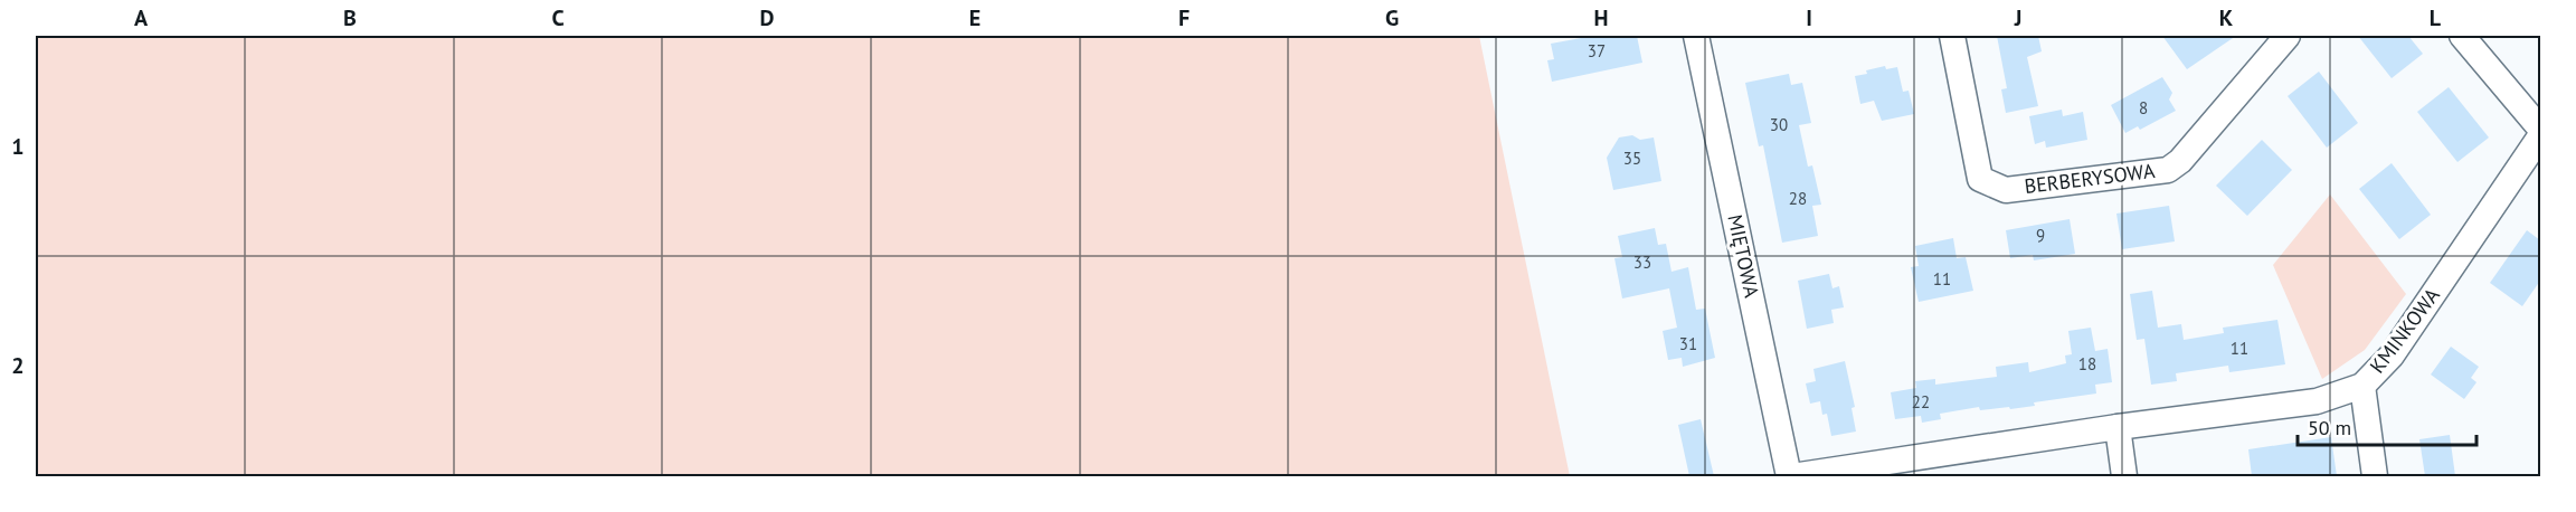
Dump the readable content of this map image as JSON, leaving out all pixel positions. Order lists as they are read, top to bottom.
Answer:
{
  "streets": {
    "street": ["BERBERYSOWA", "MIĘTOWA", "KMINKOWA"]
  },
  "crossings": [
    ["MIĘTOWA", "KMINKOWA"]
  ],
  "house_numbers": [
    "37",
    "8",
    "30",
    "35",
    "28",
    "9",
    "33",
    "11",
    "31",
    "11",
    "18",
    "22"
  ],
  "scale_bar": "50 m",
  "grid": {
    "columns": [
      "A",
      "B",
      "C",
      "D",
      "E",
      "F",
      "G",
      "H",
      "I",
      "J",
      "K",
      "L"
    ],
    "rows": ["1", "2"]
  }
}
